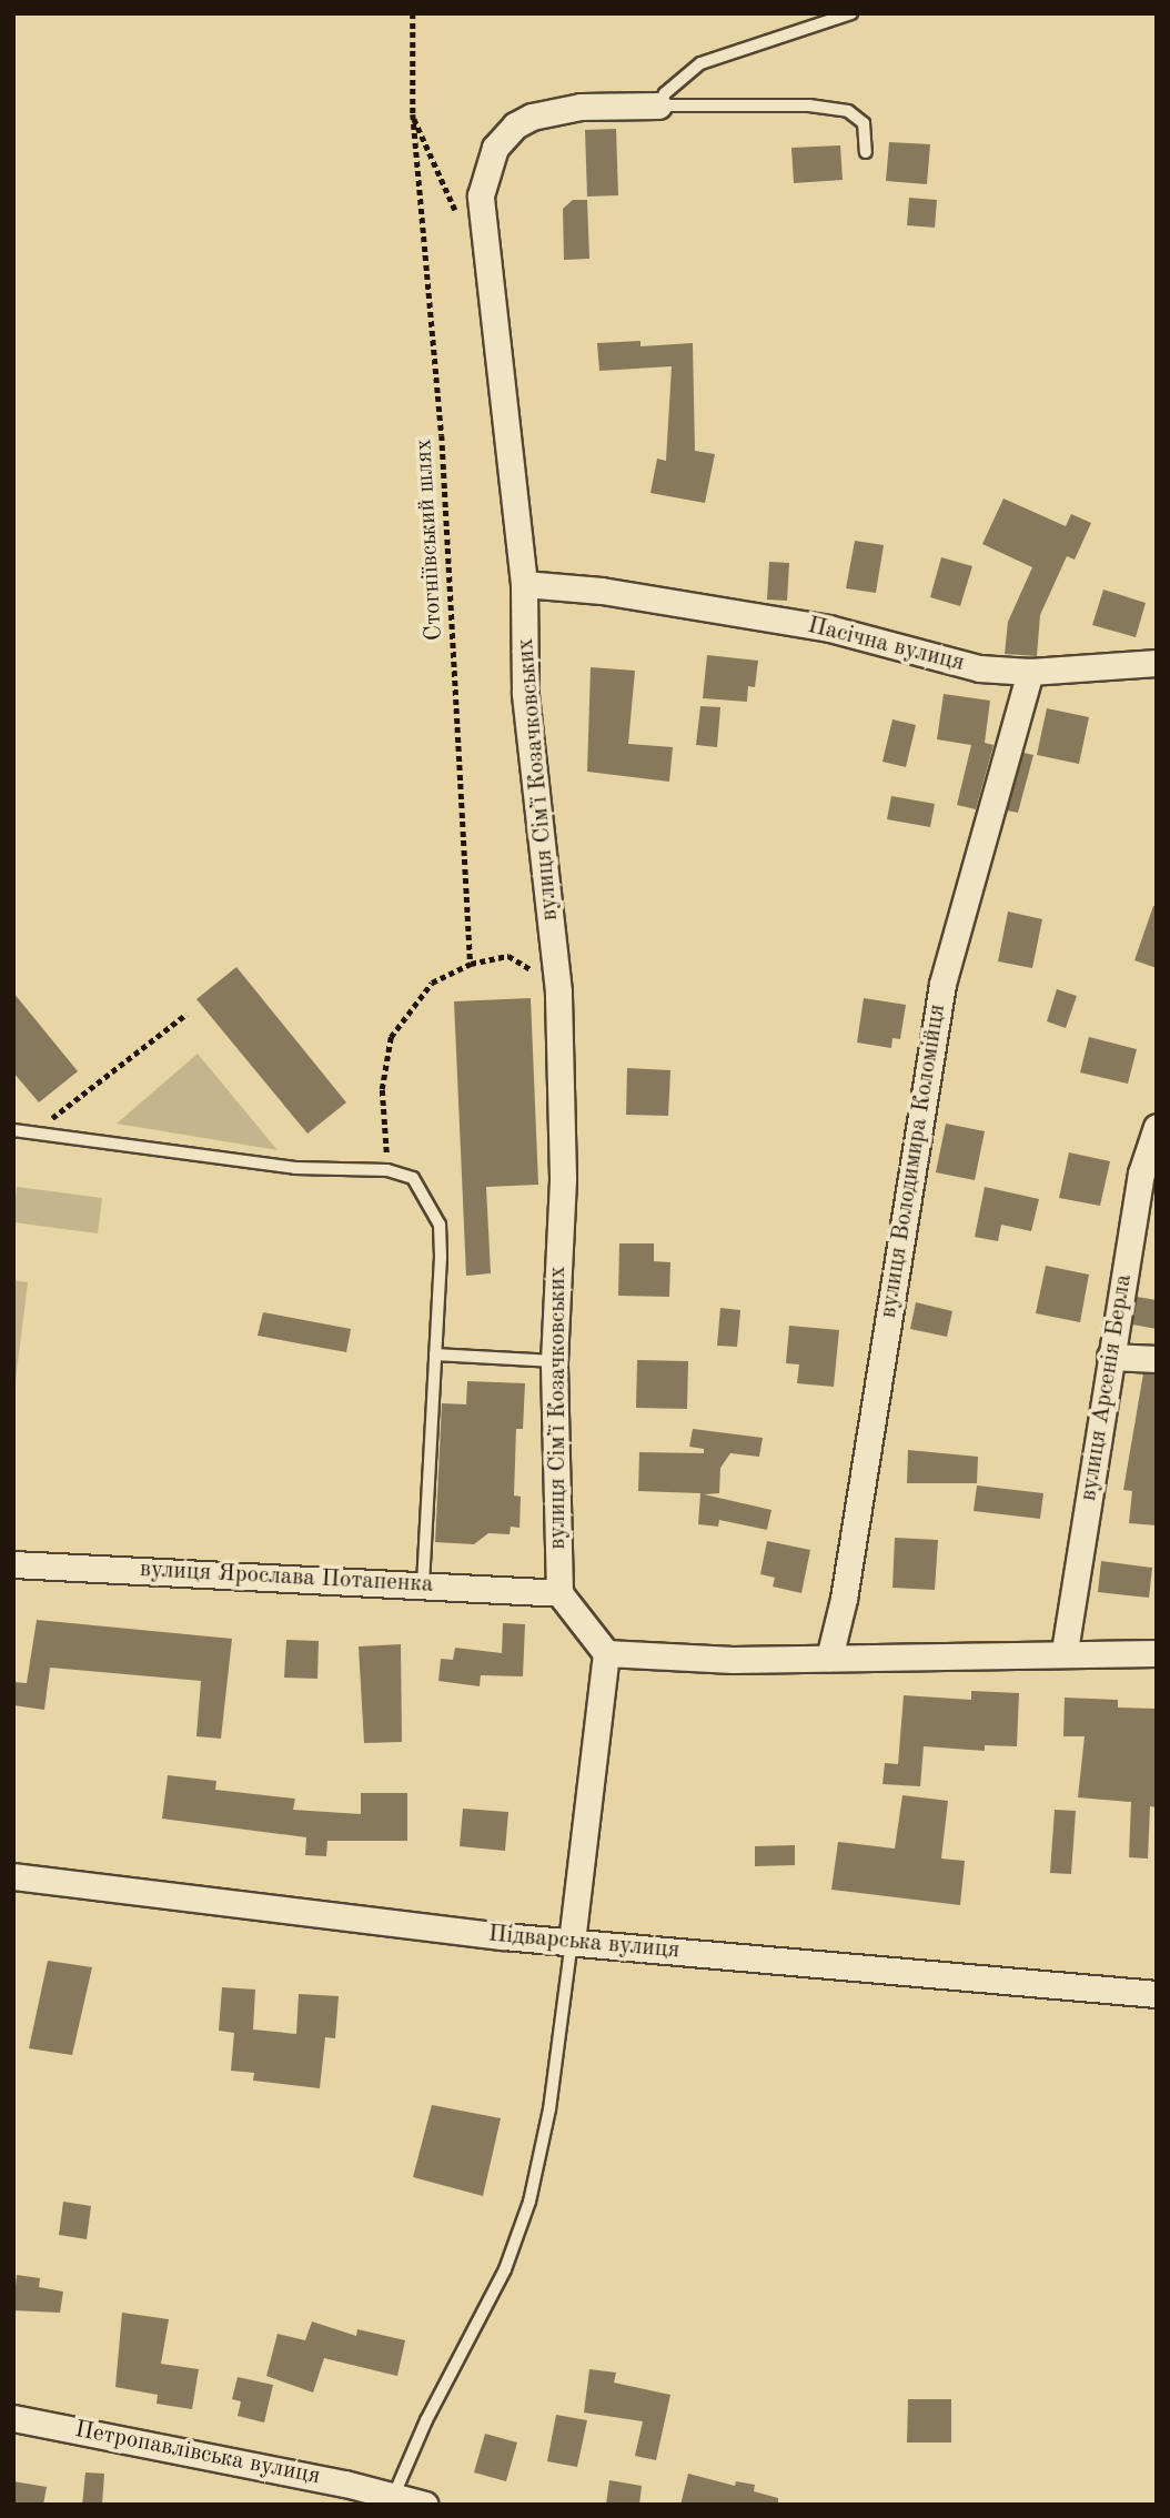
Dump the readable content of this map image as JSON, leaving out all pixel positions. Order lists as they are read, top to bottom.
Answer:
{
  "streets": {
    "street": [
      "Пасічна вулиця",
      "вулиця Сімʼї Козачковських",
      "вулиця Володимира Коломійця",
      "вулиця Арсенія Берла",
      "вулиця Ярослава Потапенка",
      "Підварська вулиця",
      "Петропавлівська вулиця"
    ],
    "path": ["Стогніївський шлях"]
  },
  "crossings": [
    ["Пасічна вулиця", "вулиця Сімʼї Козачковських"],
    ["Пасічна вулиця", "вулиця Володимира Коломійця"],
    ["вулиця Сімʼї Козачковських", "вулиця Ярослава Потапенка"]
  ]
}
